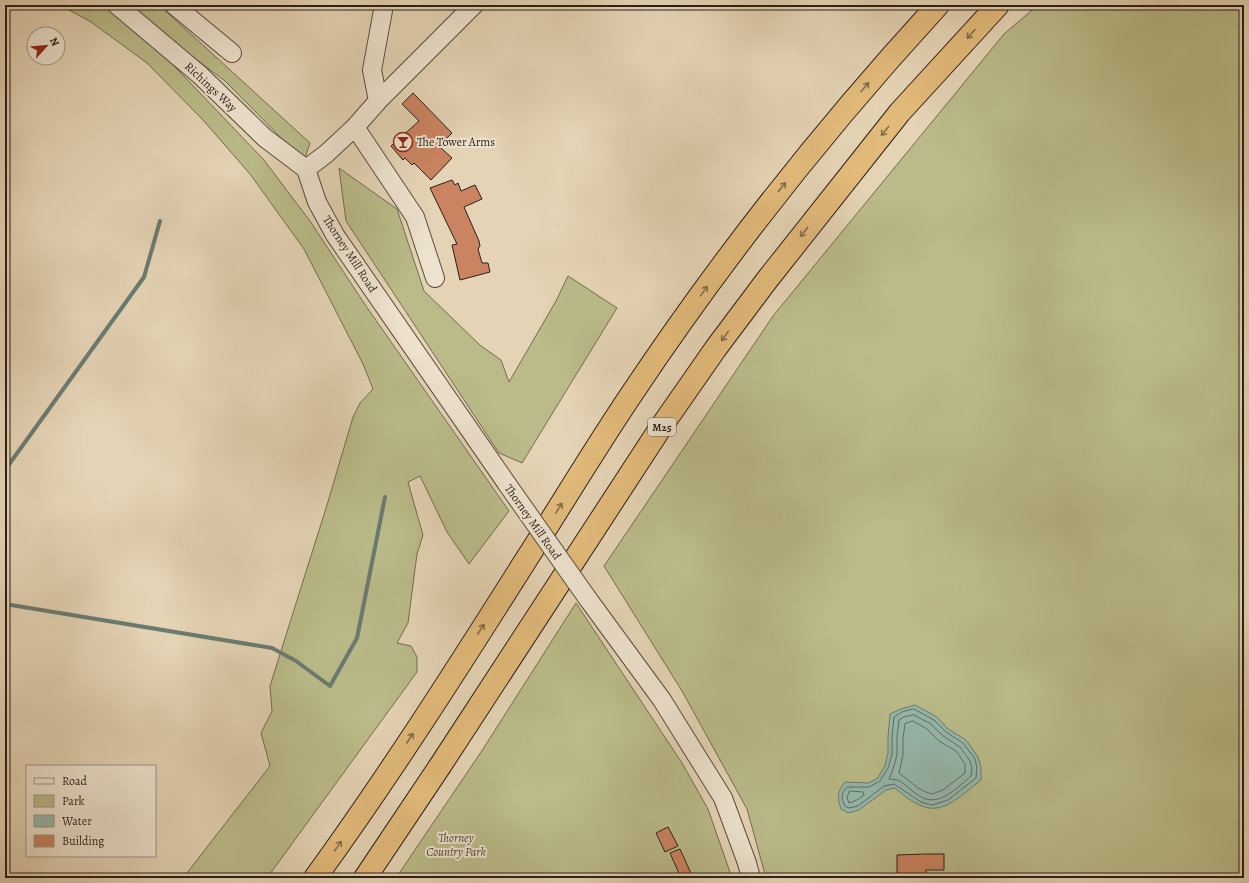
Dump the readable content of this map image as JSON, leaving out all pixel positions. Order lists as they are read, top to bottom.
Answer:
{
  "streets": {
    "highway": ["M25"],
    "street": ["Richings Way", "Thorney Mill Road"]
  },
  "crossings": [
    ["Richings Way", "Thorney Mill Road"]
  ],
  "parks": ["Thorney Country Park"],
  "places": {
    "bar": ["The Tower Arms"]
  },
  "legend": [
    "Road",
    "Park",
    "Water",
    "Building"
  ],
  "north": "top right"
}
